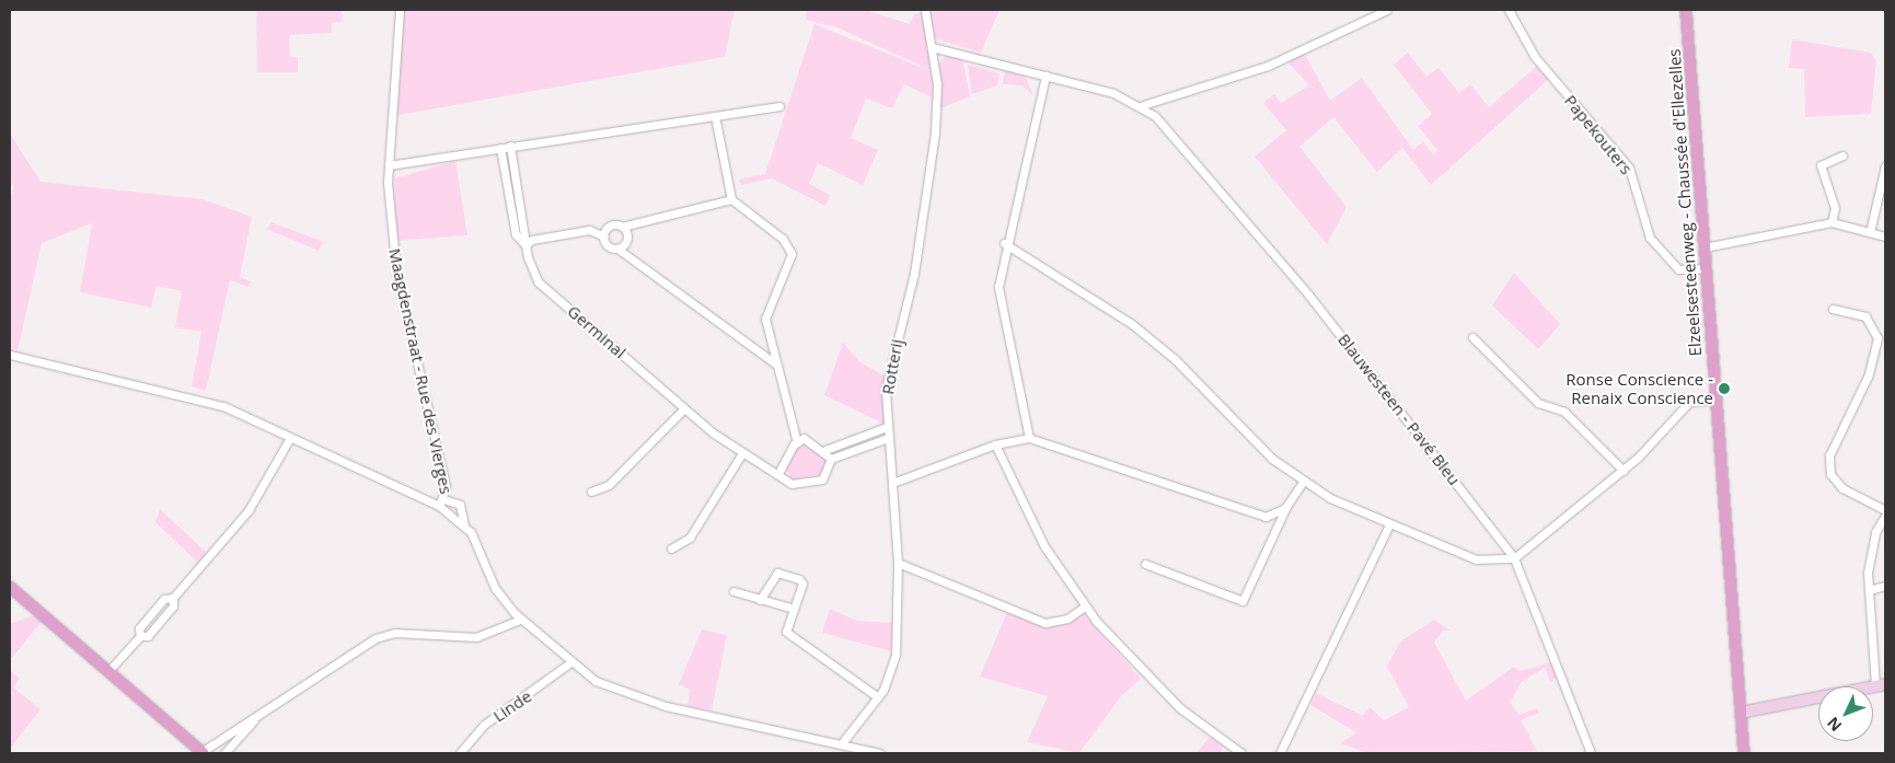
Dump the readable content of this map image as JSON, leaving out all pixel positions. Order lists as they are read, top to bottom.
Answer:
{
  "streets": {
    "main road": ["Elzeelsesteenweg - Chaussée d'Ellezelles"],
    "street": [
      "Papekouters",
      "Germinal",
      "Rotterij",
      "Maagdenstraat - Rue des Vierges",
      "Blauwesteen - Pavé Bleu",
      "Linde"
    ]
  },
  "crossings": [
    ["Papekouters", "Elzeelsesteenweg - Chaussée d'Ellezelles"]
  ],
  "places": ["Ronse Conscience - Renaix Conscience"],
  "north": "bottom left"
}
